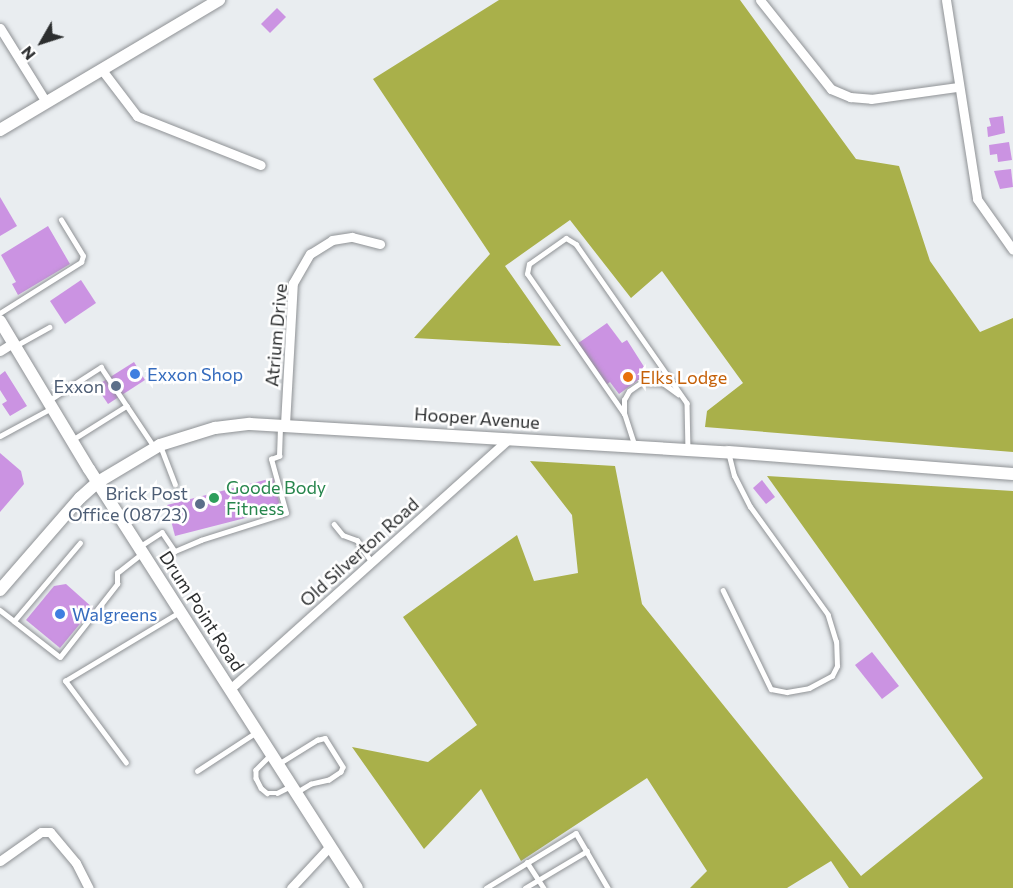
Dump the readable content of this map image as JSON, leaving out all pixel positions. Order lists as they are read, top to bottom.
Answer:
{
  "streets": {
    "main road": ["Hooper Avenue", "Drum Point Road"],
    "street": ["Atrium Drive", "Old Silverton Road"]
  },
  "crossings": [
    ["Atrium Drive", "Hooper Avenue"],
    ["Hooper Avenue", "Old Silverton Road"],
    ["Hooper Avenue", "Drum Point Road"],
    ["Old Silverton Road", "Drum Point Road"]
  ],
  "places": [
    "Exxon Shop",
    "Elks Lodge",
    "Exxon",
    "Goode Body Fitness",
    "Brick Post Office (08723)",
    "Walgreens"
  ],
  "north": "bottom left"
}
